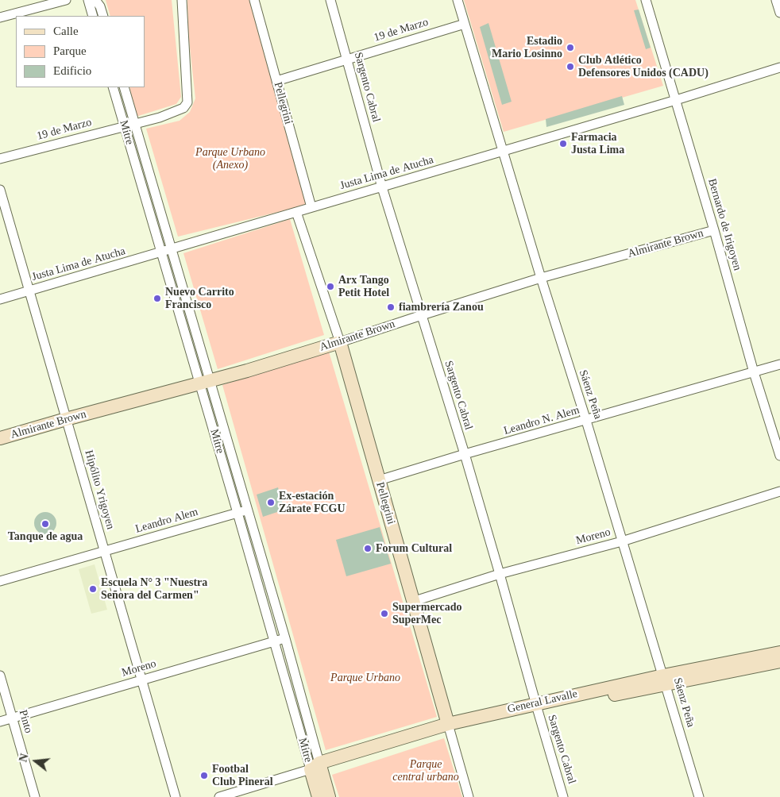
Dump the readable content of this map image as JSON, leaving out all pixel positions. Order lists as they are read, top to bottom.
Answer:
{
  "streets": {
    "street": [
      "19 de Marzo",
      "Sargento Cabral",
      "Pellegrini",
      "Mitre",
      "Justa Lima de Atucha",
      "Bernardo de Irigoyen",
      "Almirante Brown",
      "Sáenz Peña",
      "Leandro N. Alem",
      "Hipólito Yrigoyen",
      "Leandro Alem",
      "Moreno",
      "General Lavalle",
      "Pinto"
    ]
  },
  "crossings": [
    ["19 de Marzo", "Sargento Cabral"],
    ["19 de Marzo", "Pellegrini"],
    ["19 de Marzo", "Mitre"],
    ["19 de Marzo", "Sáenz Peña"],
    ["Sargento Cabral", "Justa Lima de Atucha"],
    ["Sargento Cabral", "Almirante Brown"],
    ["Sargento Cabral", "Leandro N. Alem"],
    ["Sargento Cabral", "Moreno"],
    ["Sargento Cabral", "General Lavalle"],
    ["Pellegrini", "Justa Lima de Atucha"],
    ["Pellegrini", "Almirante Brown"],
    ["Pellegrini", "Leandro N. Alem"],
    ["Pellegrini", "Moreno"],
    ["Pellegrini", "General Lavalle"],
    ["Mitre", "Justa Lima de Atucha"],
    ["Mitre", "Almirante Brown"],
    ["Mitre", "Leandro Alem"],
    ["Mitre", "Moreno"],
    ["Mitre", "General Lavalle"],
    ["Justa Lima de Atucha", "Bernardo de Irigoyen"],
    ["Justa Lima de Atucha", "Sáenz Peña"],
    ["Justa Lima de Atucha", "Hipólito Yrigoyen"],
    ["Bernardo de Irigoyen", "Almirante Brown"],
    ["Bernardo de Irigoyen", "Leandro N. Alem"],
    ["Almirante Brown", "Sáenz Peña"],
    ["Almirante Brown", "Hipólito Yrigoyen"],
    ["Sáenz Peña", "Leandro N. Alem"],
    ["Sáenz Peña", "Moreno"],
    ["Sáenz Peña", "General Lavalle"],
    ["Hipólito Yrigoyen", "Leandro Alem"],
    ["Hipólito Yrigoyen", "Moreno"],
    ["Moreno", "Pinto"]
  ],
  "parks": ["Parque Urbano (Anexo)", "Parque Urbano", "Parque central urbano"],
  "places": [
    "Estadio Mario Losinno",
    "Club Atlético Defensores Unidos (CADU)",
    "Farmacia Justa Lima",
    "Arx Tango Petit Hotel",
    "Nuevo Carrito Francisco",
    "fiambrería Zanou",
    "Ex-estación Zárate FCGU",
    "Tanque de agua",
    "Forum Cultural",
    "Escuela N° 3 \"Nuestra Señora del Carmen\"",
    "Supermercado SuperMec",
    "Footbal Club Pineral"
  ],
  "legend": ["Calle", "Parque", "Edificio"],
  "north": "left"
}
